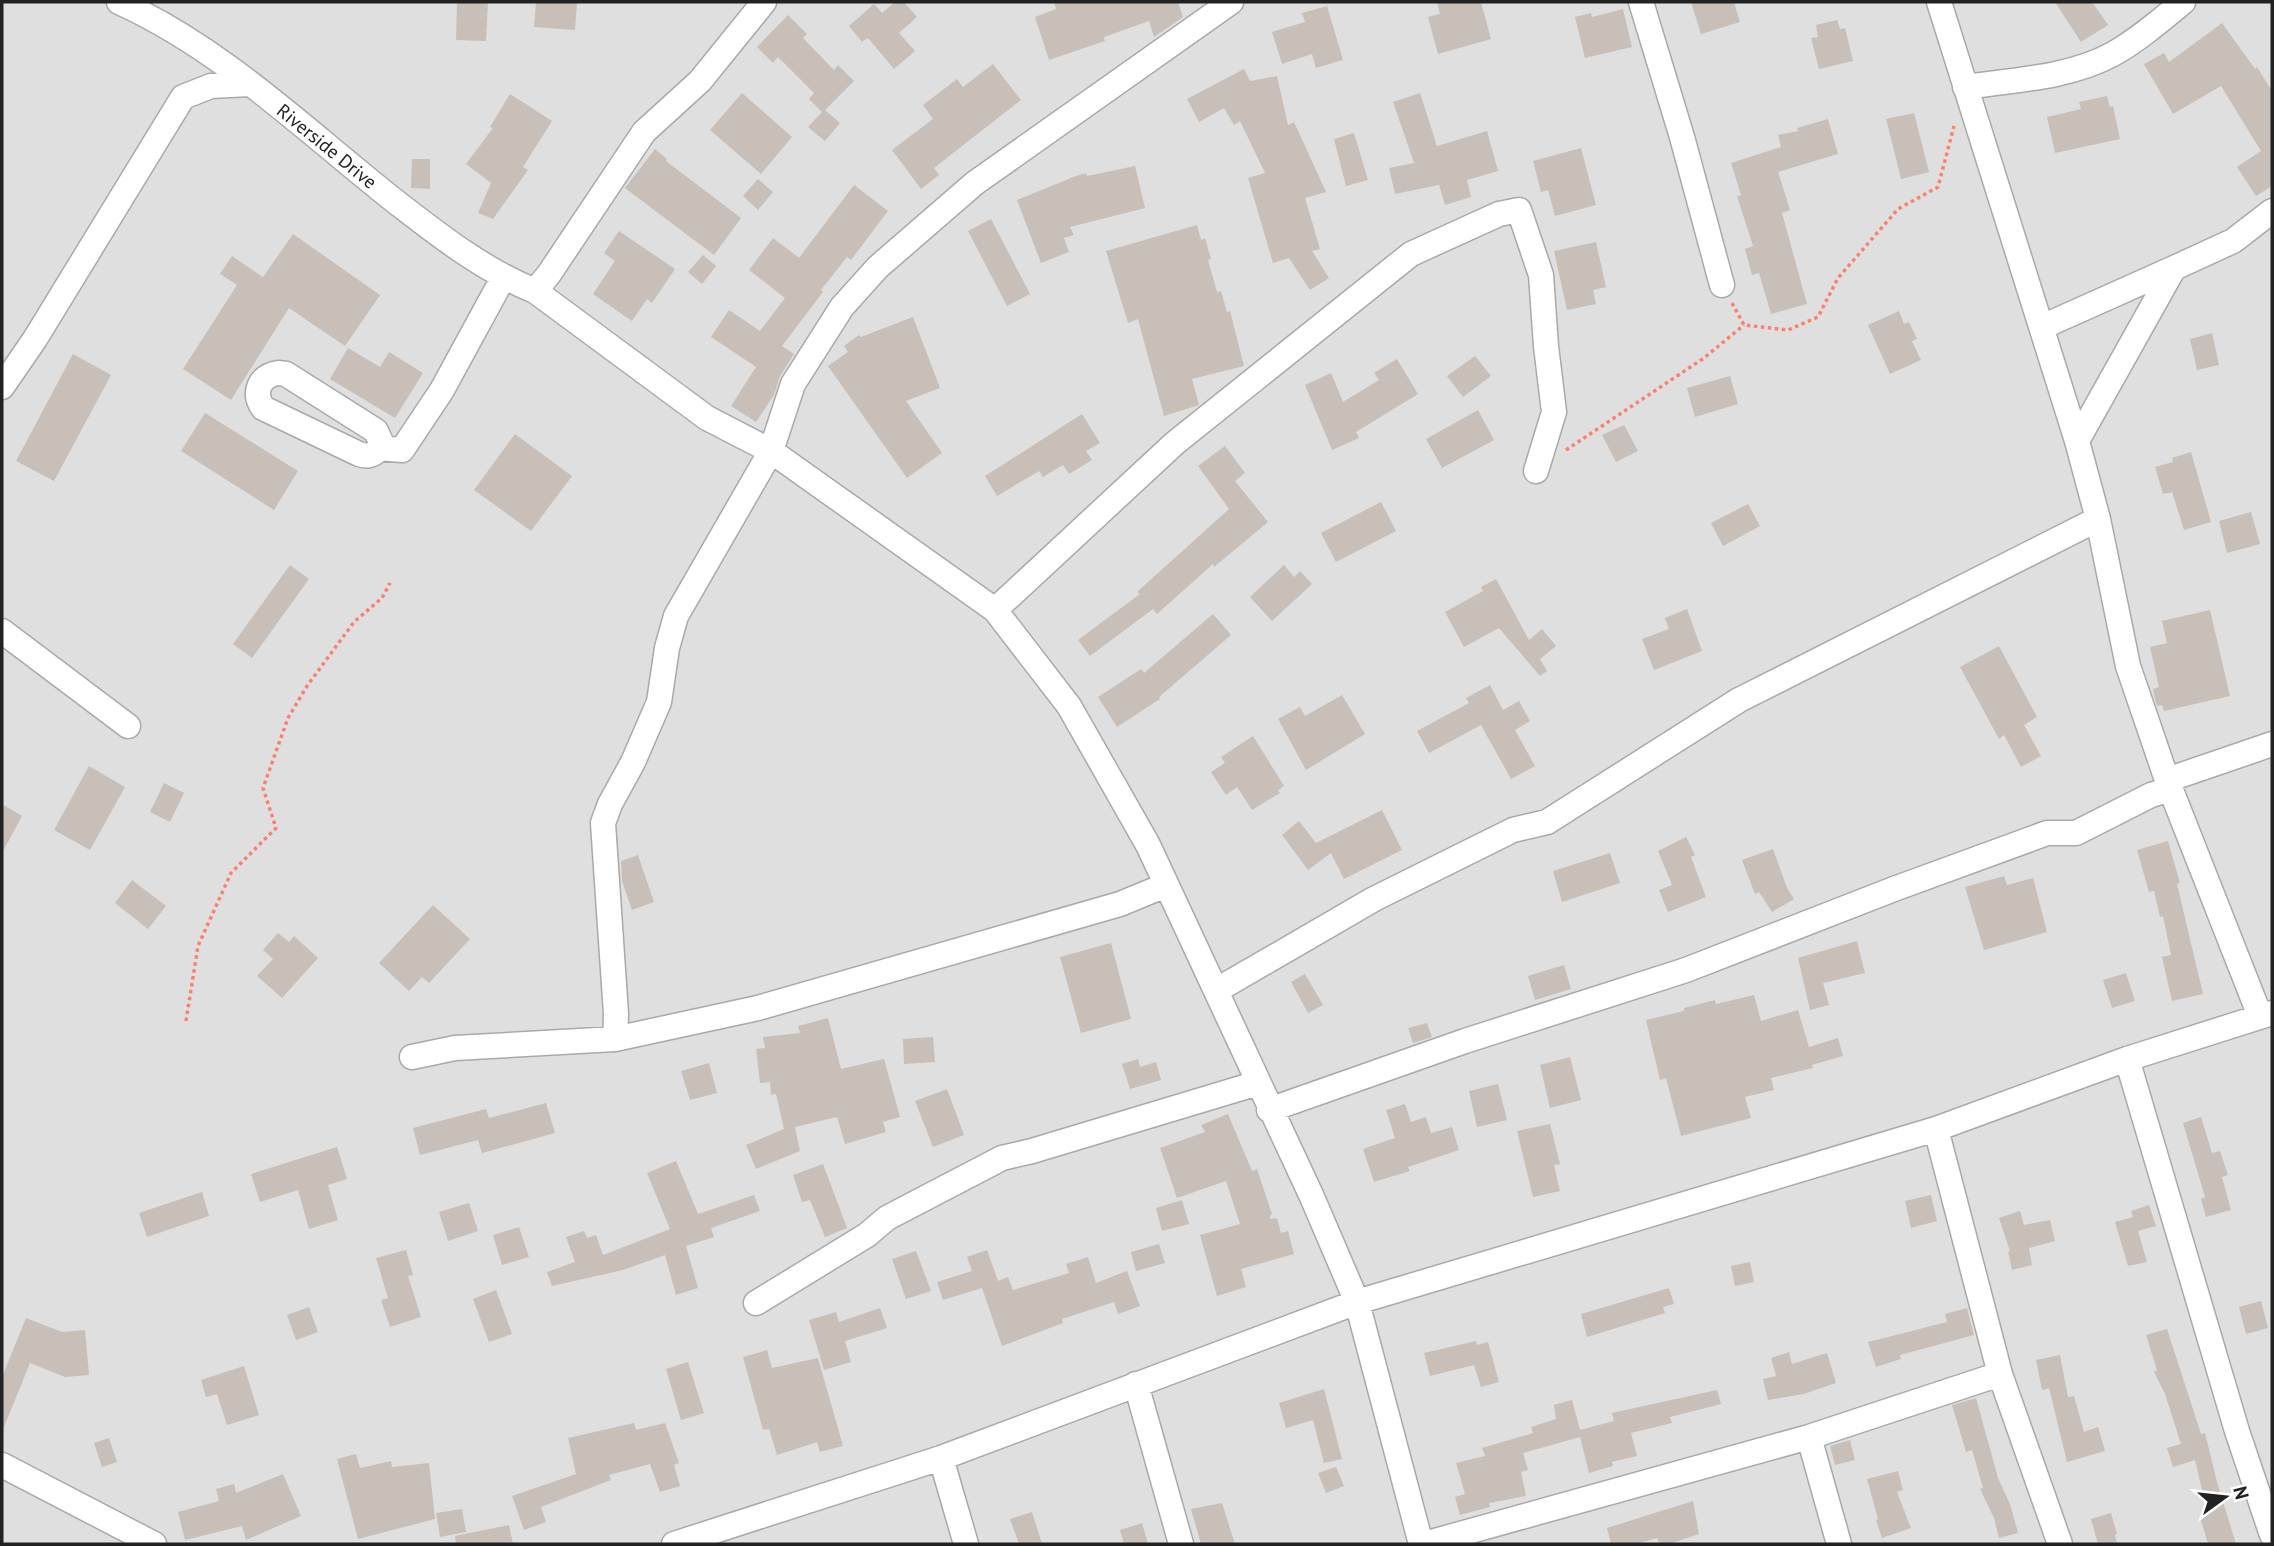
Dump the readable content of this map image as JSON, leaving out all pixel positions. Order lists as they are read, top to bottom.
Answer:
{
  "streets": {
    "street": ["Riverside Drive"]
  },
  "north": "right"
}
